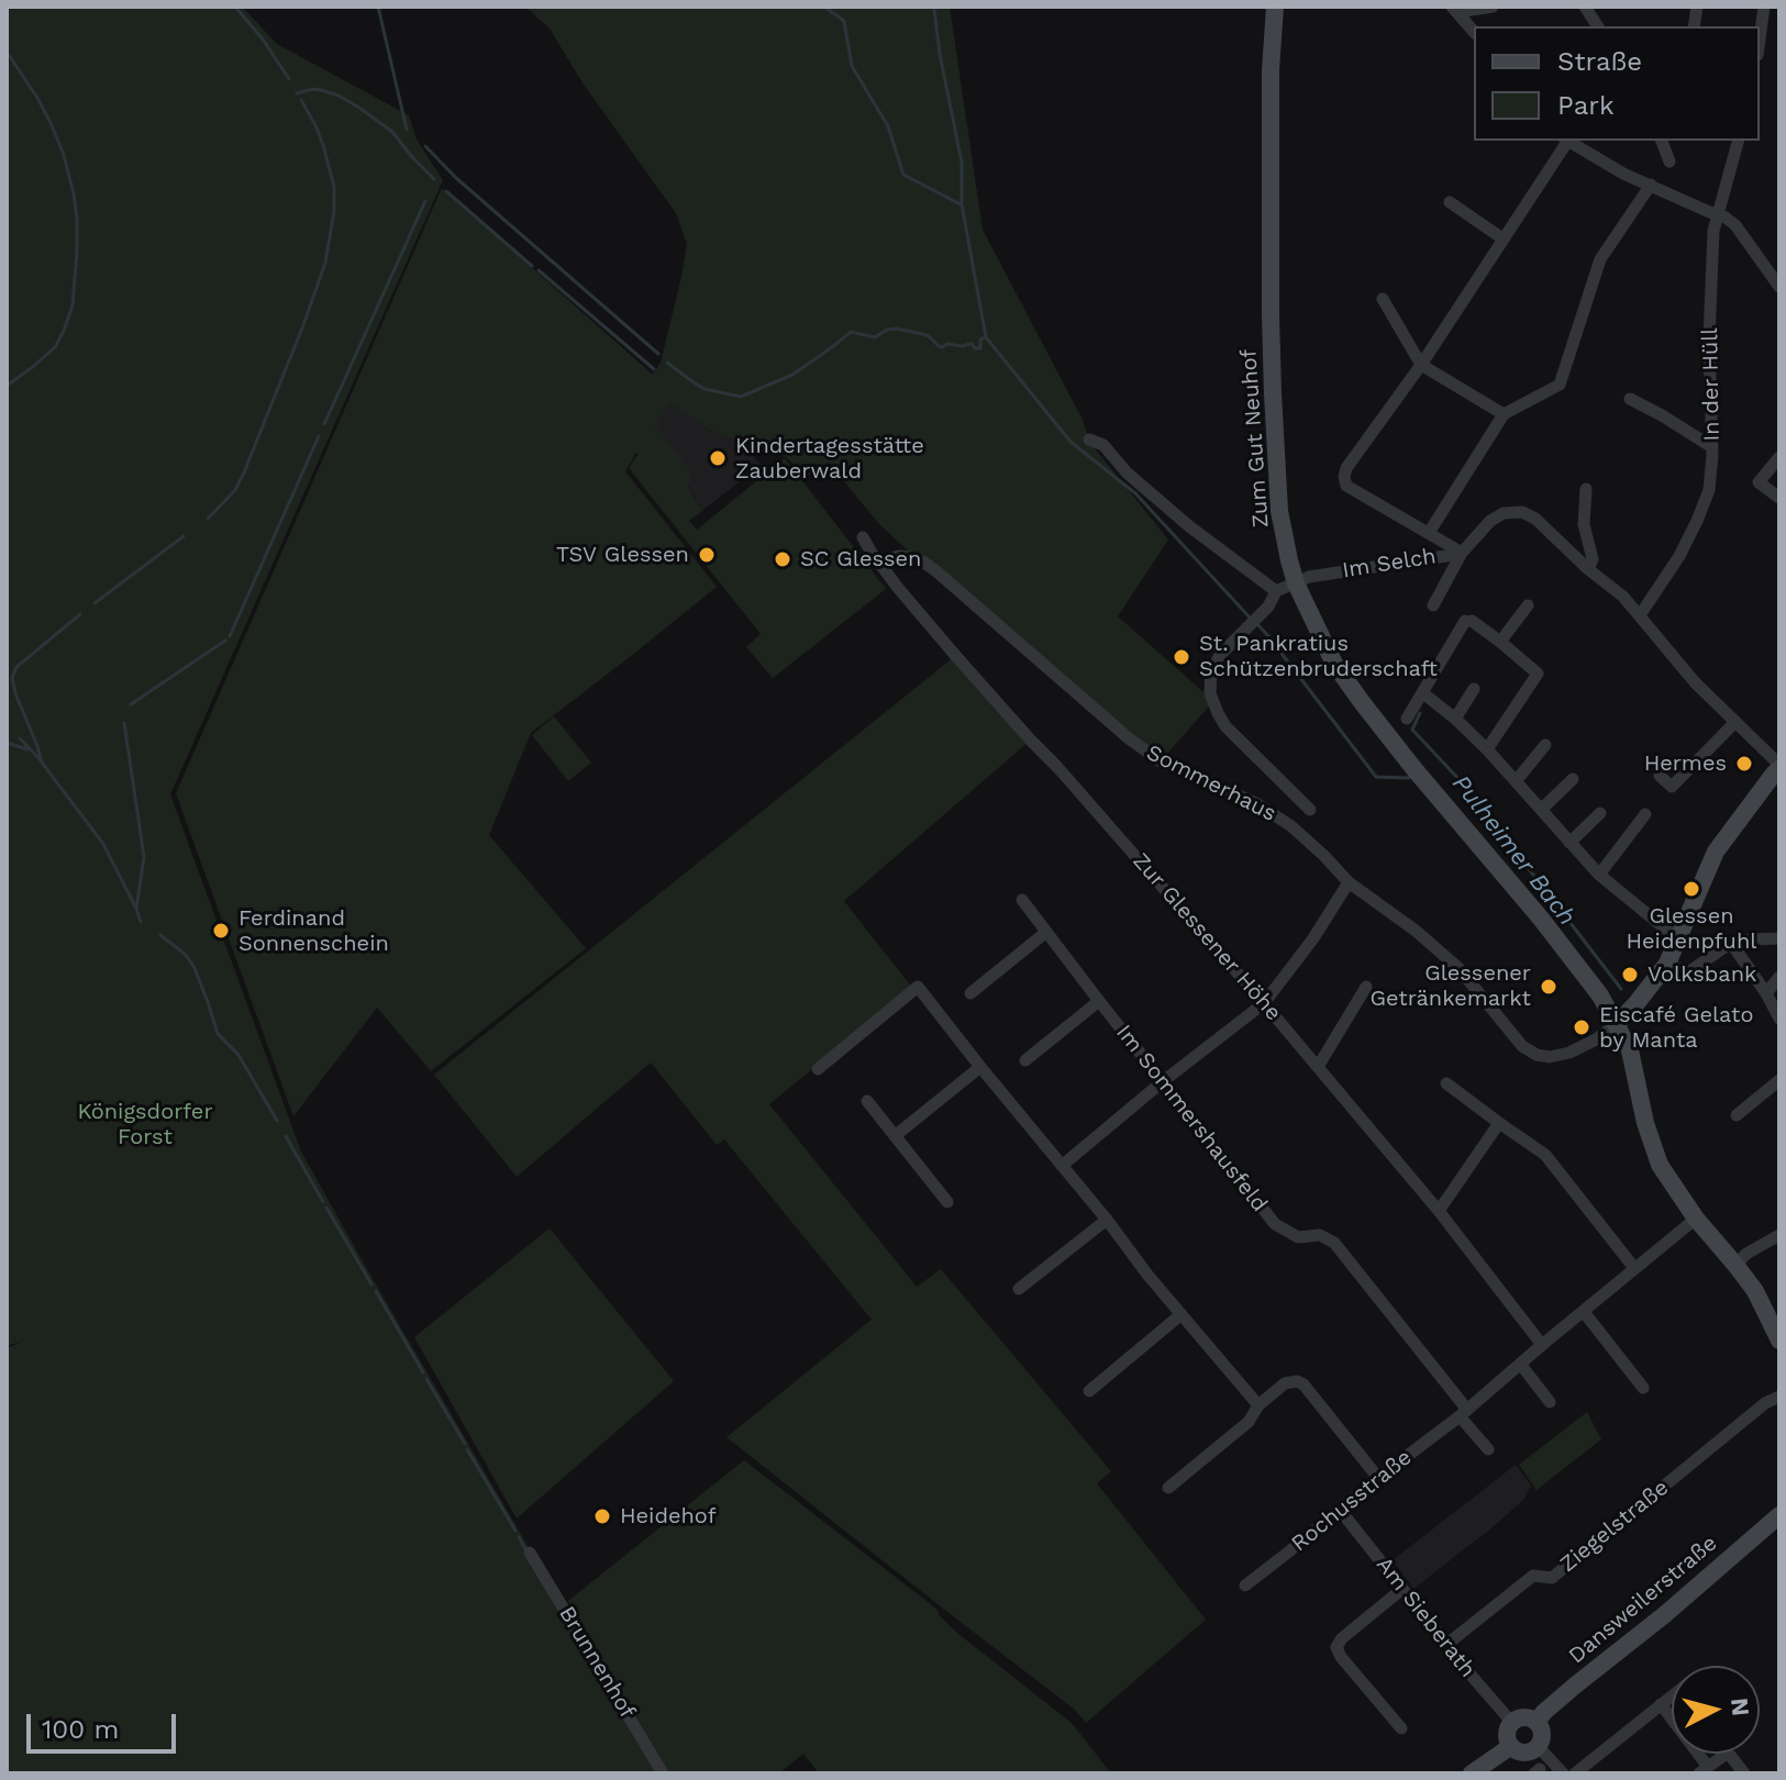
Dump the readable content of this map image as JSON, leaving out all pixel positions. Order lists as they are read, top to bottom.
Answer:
{
  "streets": {
    "main road": ["Zum Gut Neuhof", "Dansweilerstraße"],
    "street": [
      "In der Hüll",
      "Im Selch",
      "Sommerhaus",
      "Zur Glessener Höhe",
      "Im Sommershausfeld",
      "Rochusstraße",
      "Ziegelstraße",
      "Am Sieberath",
      "Brunnenhof"
    ]
  },
  "crossings": [
    ["In der Hüll", "Im Selch"],
    ["Zum Gut Neuhof", "Im Selch"],
    ["Zum Gut Neuhof", "Sommerhaus"],
    ["Zum Gut Neuhof", "Rochusstraße"],
    ["Sommerhaus", "Zur Glessener Höhe"],
    ["Zur Glessener Höhe", "Rochusstraße"],
    ["Im Sommershausfeld", "Rochusstraße"],
    ["Rochusstraße", "Am Sieberath"],
    ["Ziegelstraße", "Am Sieberath"],
    ["Dansweilerstraße", "Am Sieberath"]
  ],
  "water": ["Pulheimer Bach"],
  "parks": ["Königsdorfer Forst"],
  "places": [
    "Kindertagesstätte Zauberwald",
    "TSV Glessen",
    "SC Glessen",
    "St. Pankratius Schützenbruderschaft",
    "Hermes",
    "Glessen Heidenpfuhl",
    "Ferdinand Sonnenschein",
    "Volksbank",
    "Glessener Getränkemarkt",
    "Eiscafé Gelato by Manta",
    "Heidehof"
  ],
  "legend": ["Straße", "Park"],
  "scale_bar": "100 m",
  "north": "right"
}
